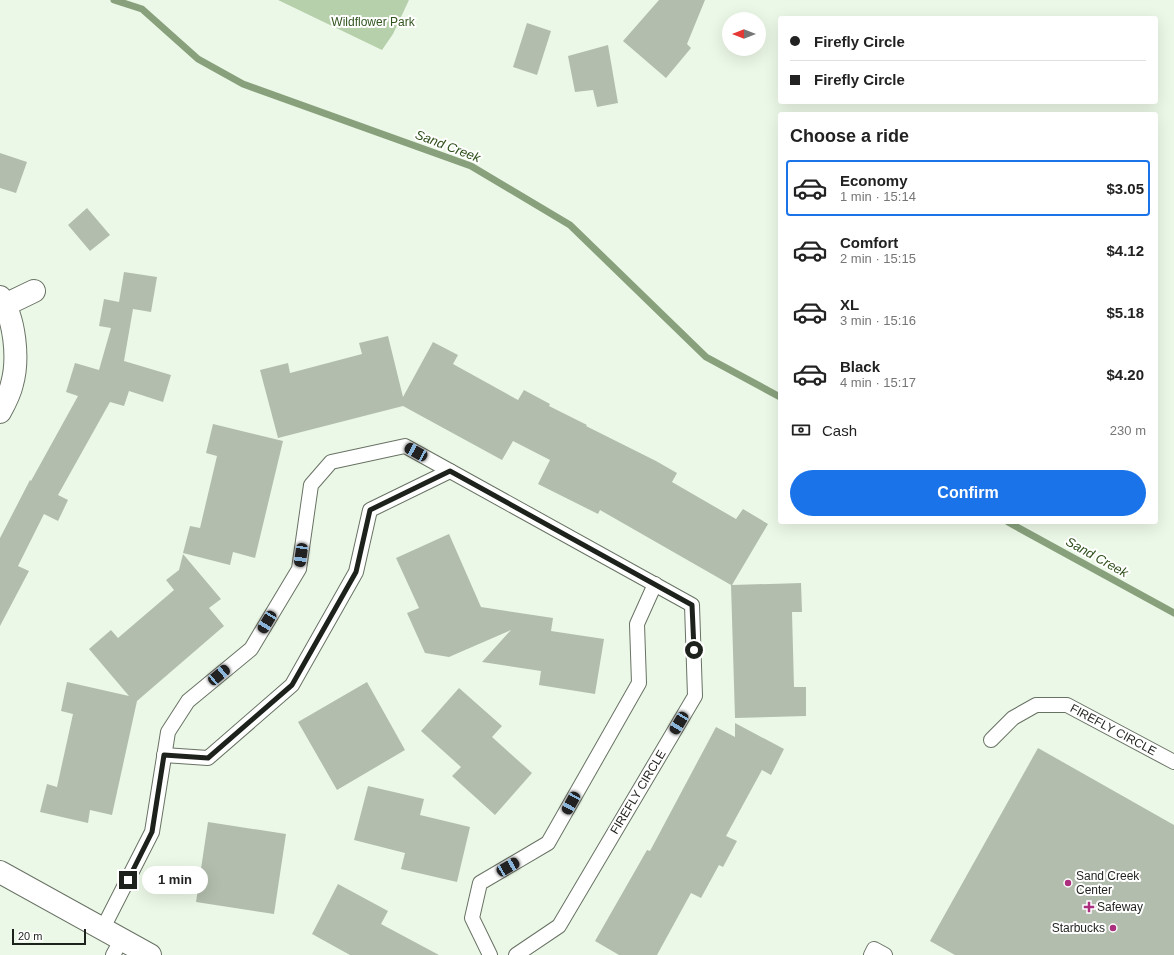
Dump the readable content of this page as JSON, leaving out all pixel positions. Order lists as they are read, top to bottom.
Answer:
{
  "streets": {
    "lane": ["FIREFLY CIRCLE"]
  },
  "water": ["Sand Creek"],
  "parks": ["Wildflower Park"],
  "places": {
    "other": ["Sand Creek Center", "Starbucks"],
    "health": ["Safeway"]
  },
  "scale_bar": "20 m",
  "north": "left",
  "page": {
    "banner": ["Firefly Circle", "Firefly Circle"],
    "heading": "Choose a ride",
    "list": [
      {
        "name": "Economy",
        "note": "1 min · 15:14",
        "value": "$3.05"
      },
      {
        "name": "Comfort",
        "note": "2 min · 15:15",
        "value": "$4.12"
      },
      {
        "name": "XL",
        "note": "3 min · 15:16",
        "value": "$5.18"
      },
      {
        "name": "Black",
        "note": "4 min · 15:17",
        "value": "$4.20"
      }
    ],
    "pay": ["Cash", "230 m"],
    "buttons": "Confirm",
    "bubble": "1 min",
    "scale": "20 m"
  }
}
